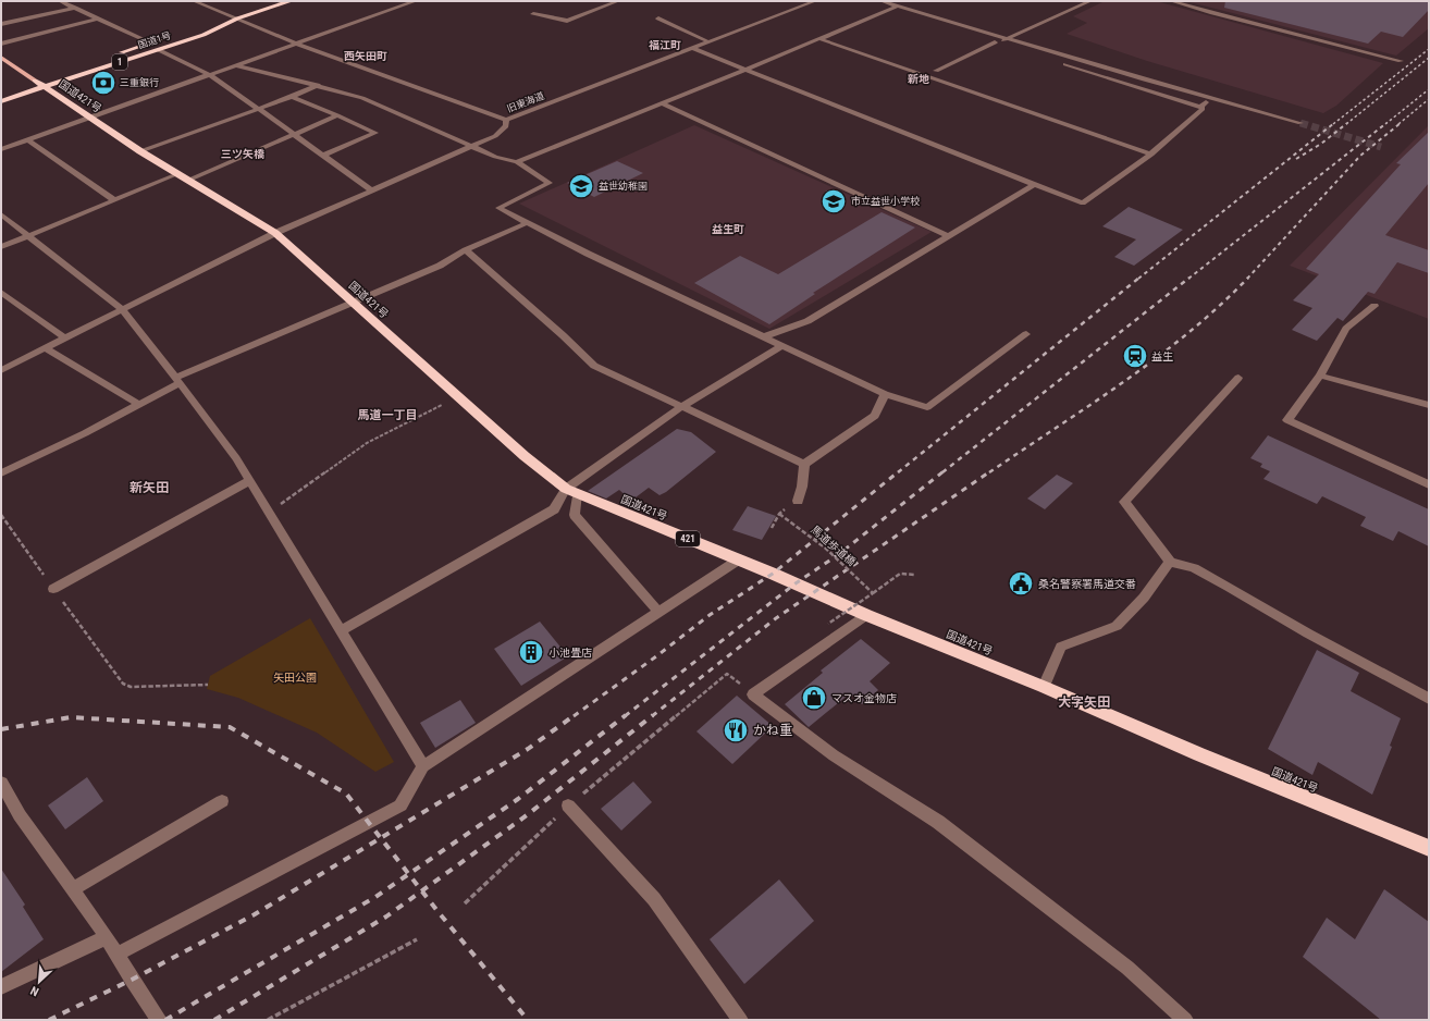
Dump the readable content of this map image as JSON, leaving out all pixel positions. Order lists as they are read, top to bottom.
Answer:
{
  "streets": {
    "highway": [
      "国道1号",
      "1",
      "国道421号",
      "421"
    ],
    "street": ["旧東海道"],
    "path": ["馬道歩道橋"]
  },
  "crossings": [
    ["国道1号", "国道421号"],
    ["国道1号", "旧東海道"]
  ],
  "districts": [
    "福江町",
    "西矢田町",
    "新地",
    "三ツ矢橋",
    "益生町",
    "馬道一丁目",
    "新矢田",
    "大字矢田"
  ],
  "parks": ["矢田公園"],
  "places": {
    "bank": ["三重銀行"],
    "school or university": ["益世幼稚園", "市立益世小学校"],
    "station": ["益生"],
    "public building": ["桑名警察署馬道交番"],
    "building": ["小池畳店"],
    "shop": ["マスオ金物店"],
    "restaurant": ["かね重"]
  },
  "north": "bottom left"
}
